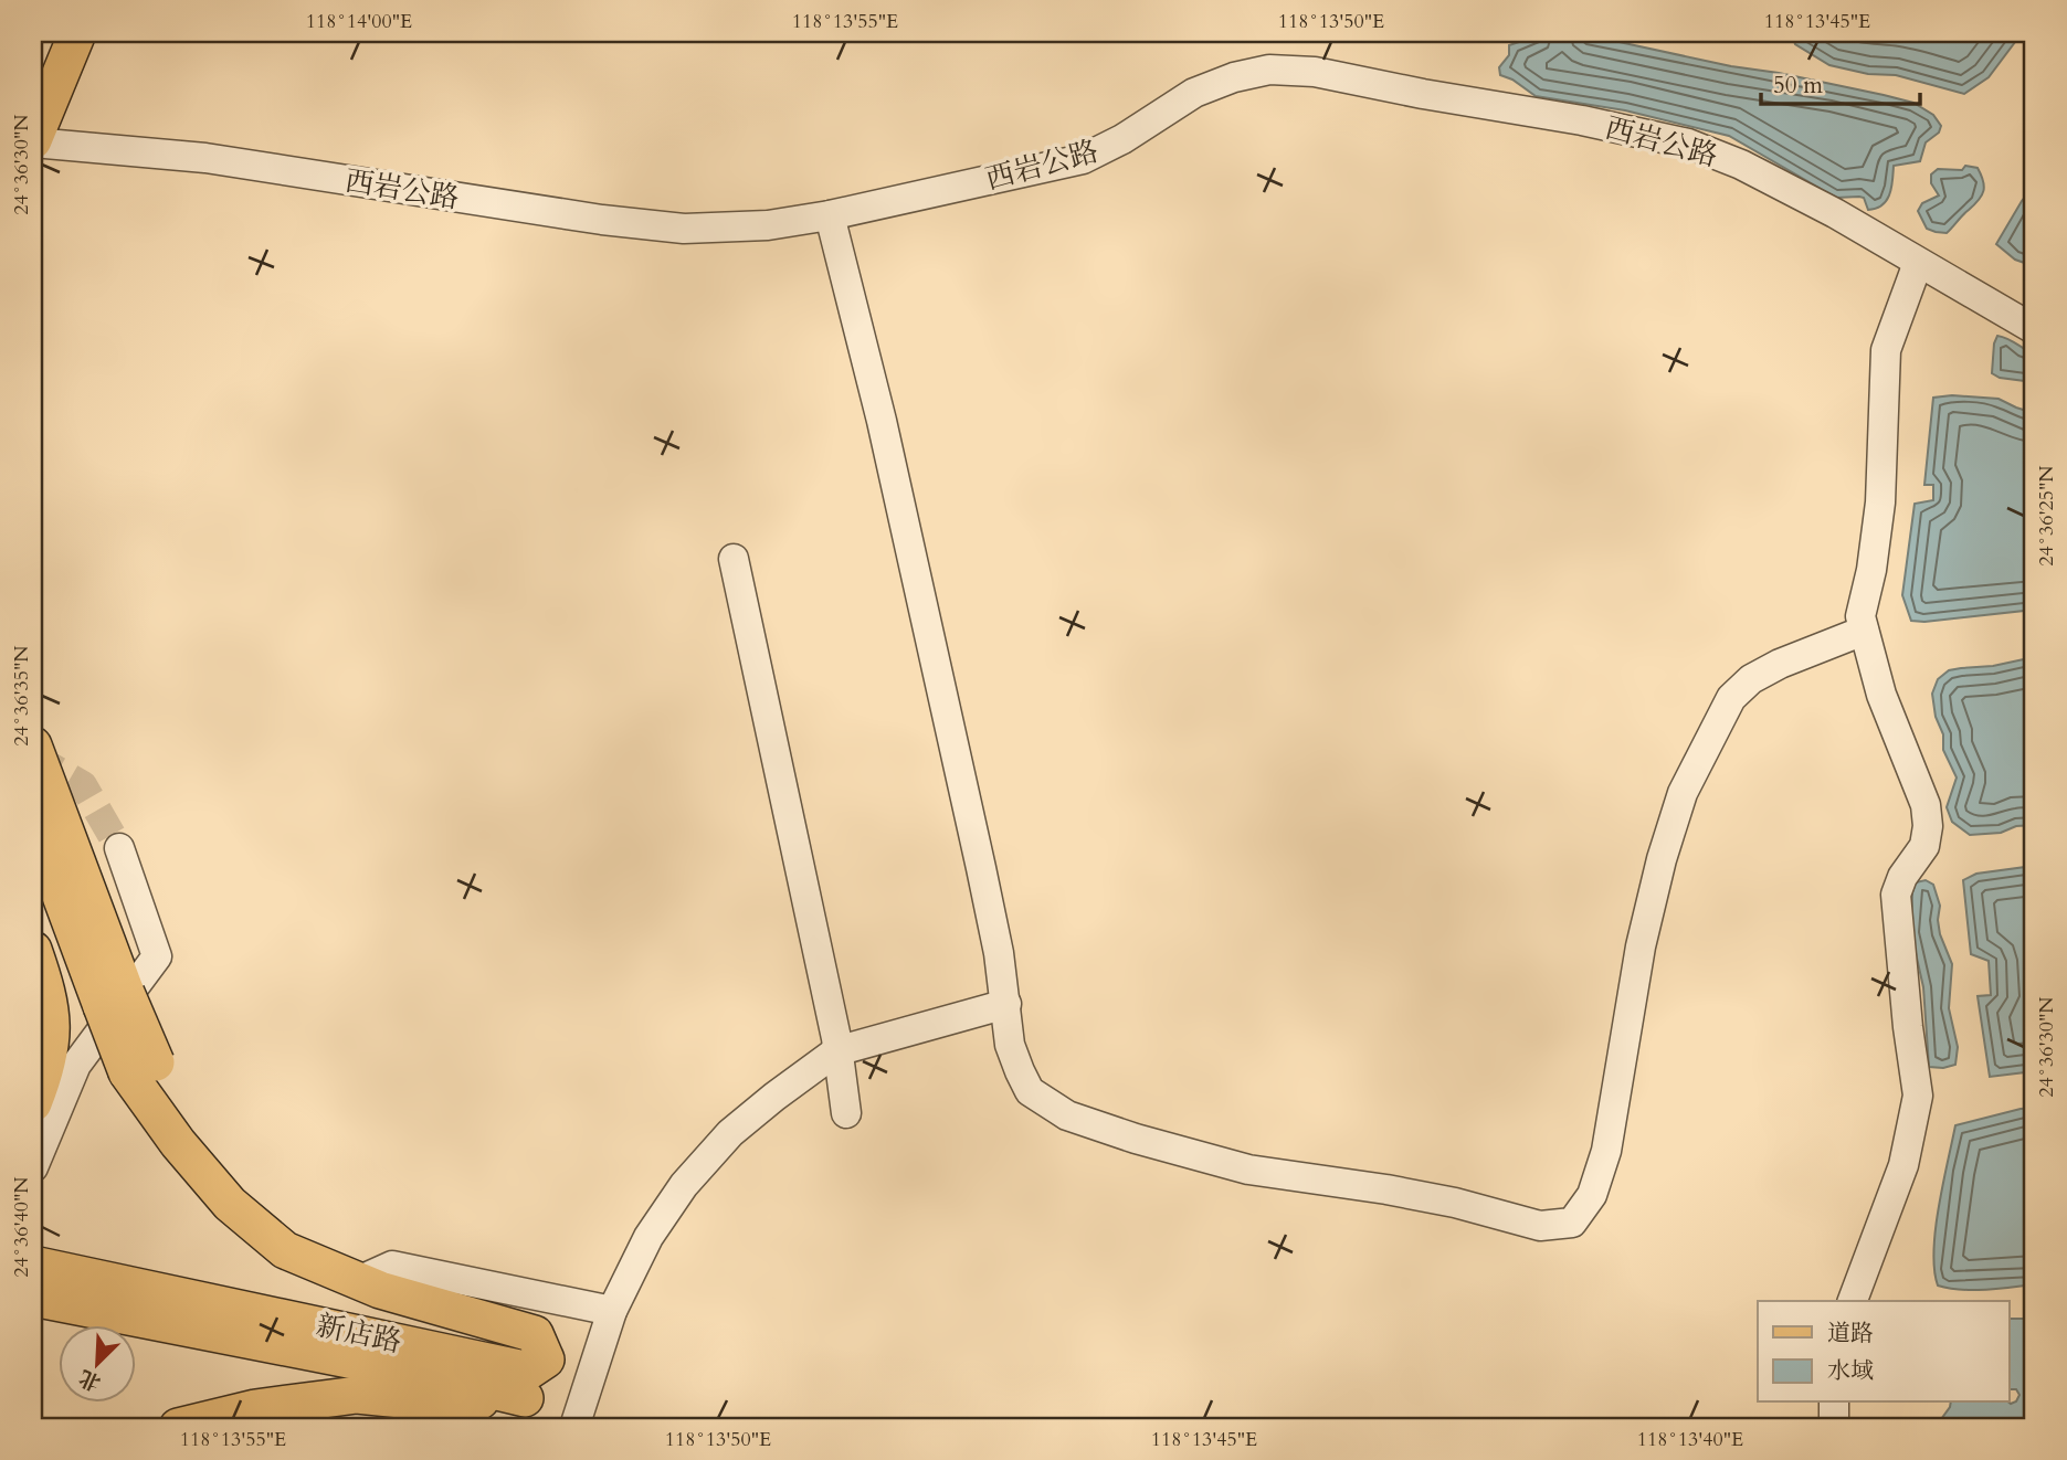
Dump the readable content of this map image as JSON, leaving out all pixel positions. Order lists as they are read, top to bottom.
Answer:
{
  "streets": {
    "main road": ["新店路"],
    "street": ["西岩公路"]
  },
  "legend": ["道路", "水域"],
  "scale_bar": "50 m",
  "north": "bottom left",
  "coordinates": [
    "118°14'00\"E",
    "118°13'55\"E",
    "118°13'50\"E",
    "118°13'45\"E",
    "24°36'30\"N",
    "24°36'25\"N",
    "24°36'35\"N",
    "24°36'40\"N",
    "118°13'40\"E"
  ]
}
